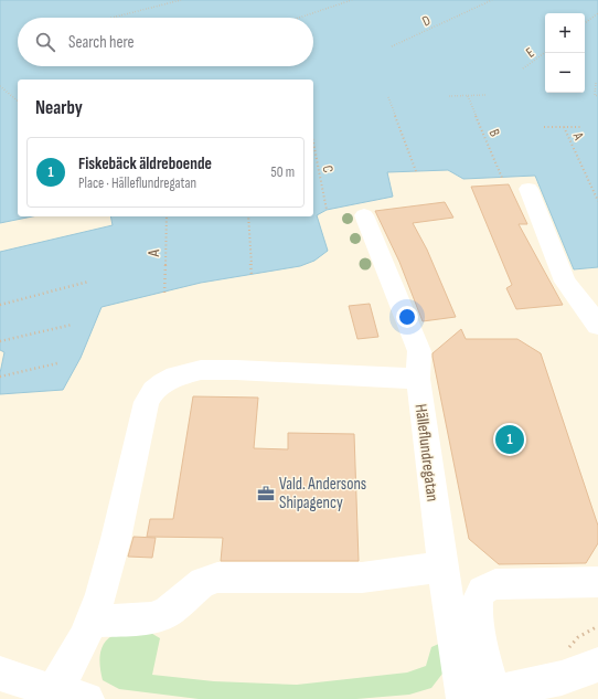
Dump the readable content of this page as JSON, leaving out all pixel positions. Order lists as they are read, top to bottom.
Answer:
{
  "streets": {
    "street": ["Hälleflundregatan"],
    "path": [
      "D",
      "E",
      "B",
      "A",
      "C"
    ]
  },
  "places": {
    "office": ["Vald. Andersons Shipagency"]
  },
  "page": {
    "map_buttons": ["+", "−"],
    "search": "Search here",
    "heading": "Nearby",
    "list": [
      {
        "mark": "1",
        "name": "Fiskebäck äldreboende",
        "note": "Place · Hälleflundregatan",
        "value": "50 m"
      }
    ],
    "pins": "1"
  }
}
